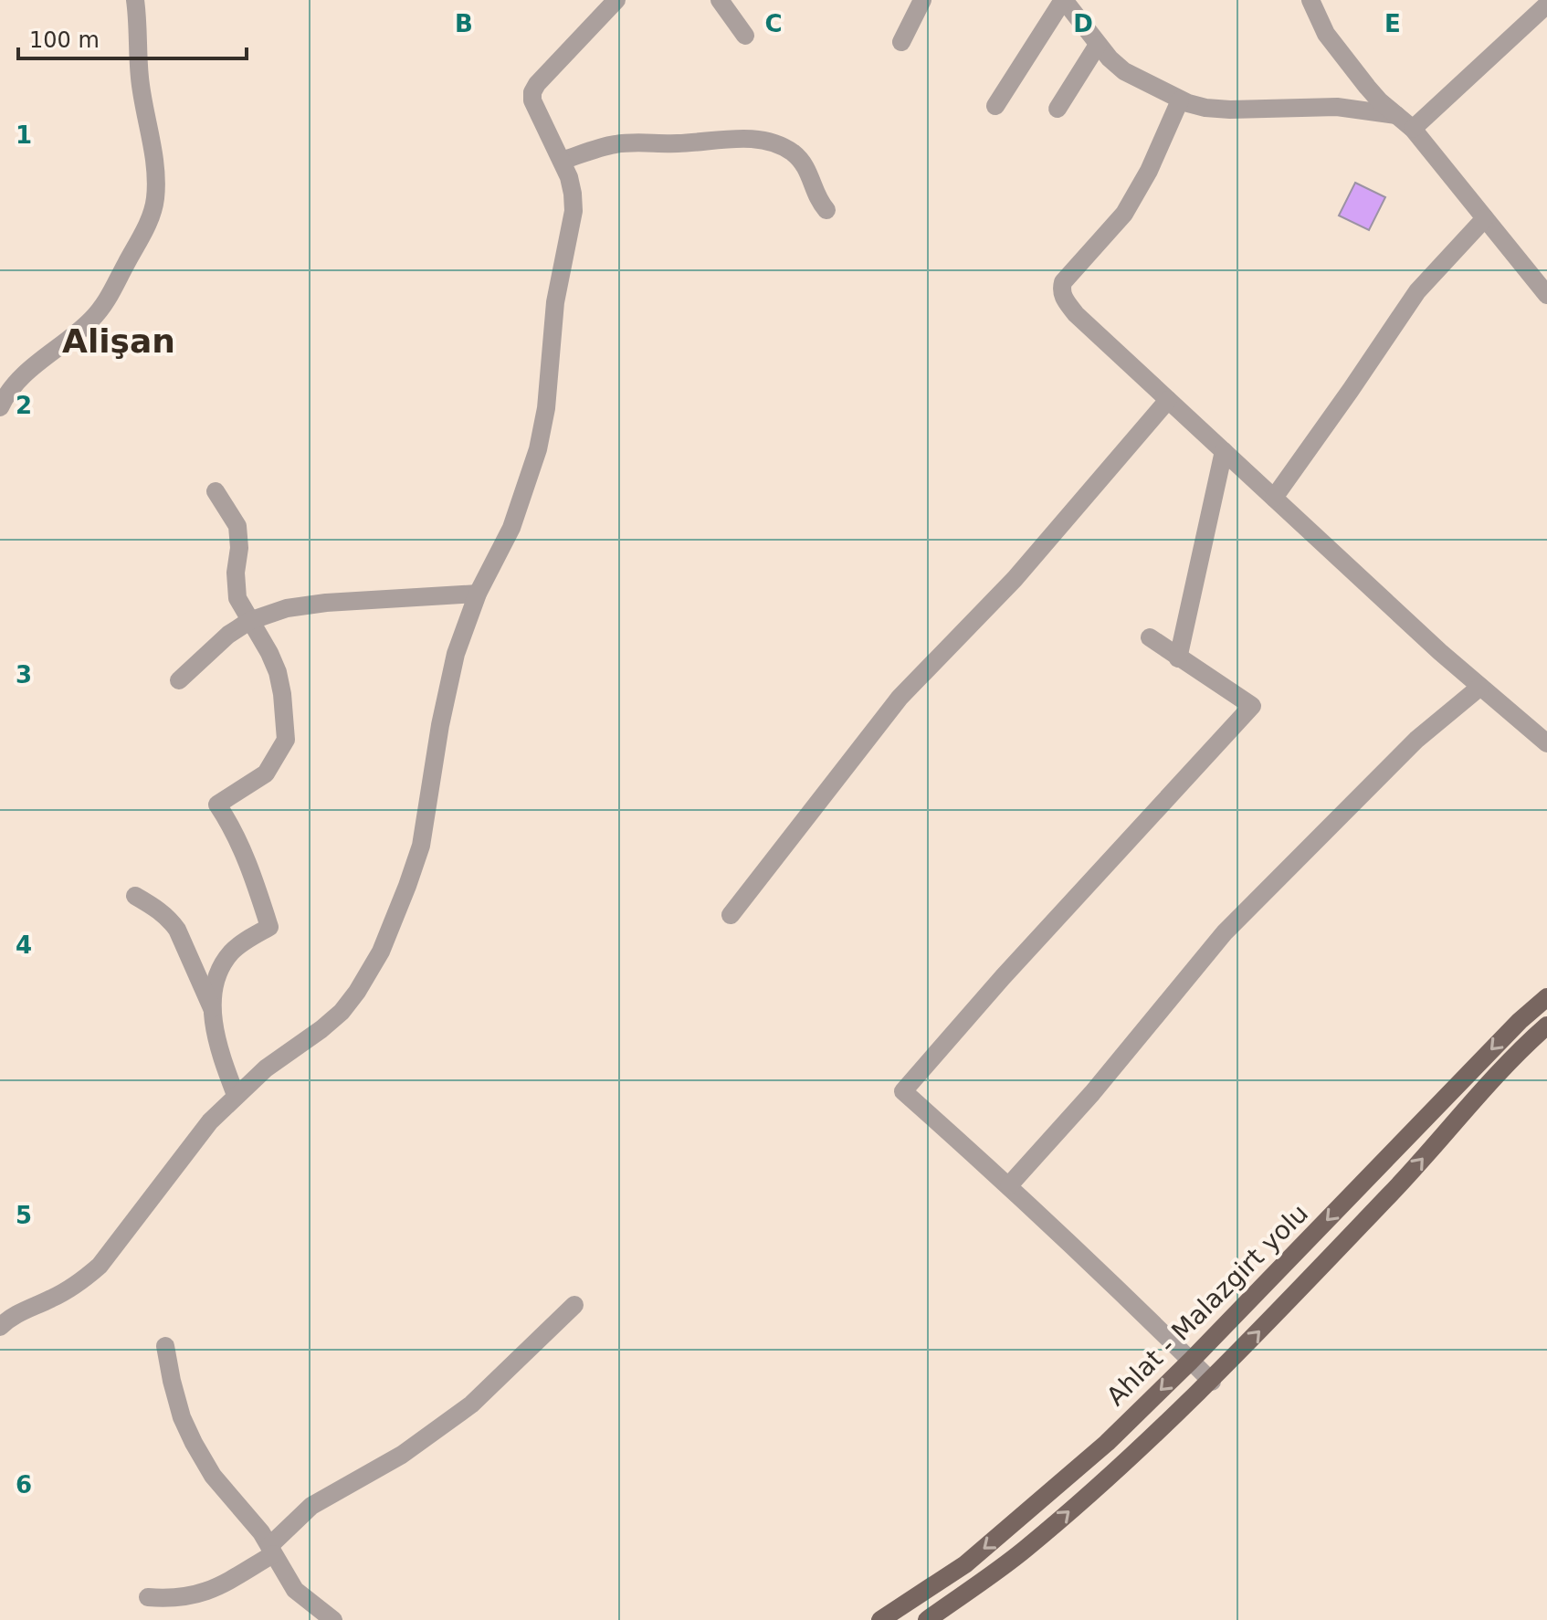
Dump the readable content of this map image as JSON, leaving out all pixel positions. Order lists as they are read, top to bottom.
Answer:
{
  "streets": {
    "main road": ["Ahlat - Malazgirt yolu"]
  },
  "districts": ["Alişan"],
  "scale_bar": "100 m",
  "grid": {
    "columns": [
      "B",
      "C",
      "D",
      "E"
    ],
    "rows": [
      "1",
      "2",
      "3",
      "4",
      "5",
      "6"
    ]
  }
}
